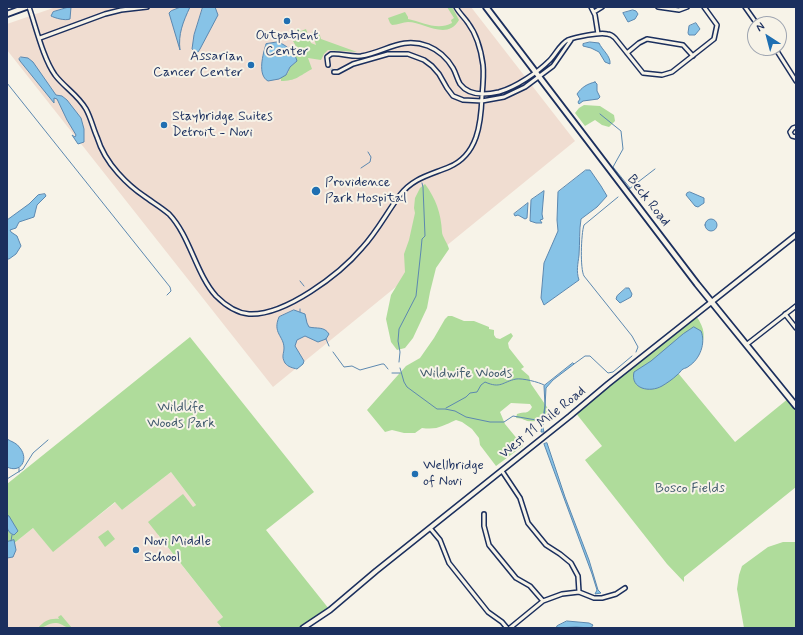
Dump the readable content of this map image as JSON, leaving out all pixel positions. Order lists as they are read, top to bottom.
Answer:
{
  "streets": {
    "main road": ["Beck Road"],
    "street": ["West 11 Mile Road"]
  },
  "crossings": [
    ["Beck Road", "West 11 Mile Road"]
  ],
  "parks": ["Wildwife Woods", "Wildlife Woods Park", "Bosco Fields"],
  "places": [
    "Outpatient Center",
    "Assarian Cancer Center",
    "Staybridge Suites Detroit - Novi",
    "Providence Park Hospital",
    "Wellbridge of Novi",
    "Novi Middle School"
  ],
  "north": "top left"
}
